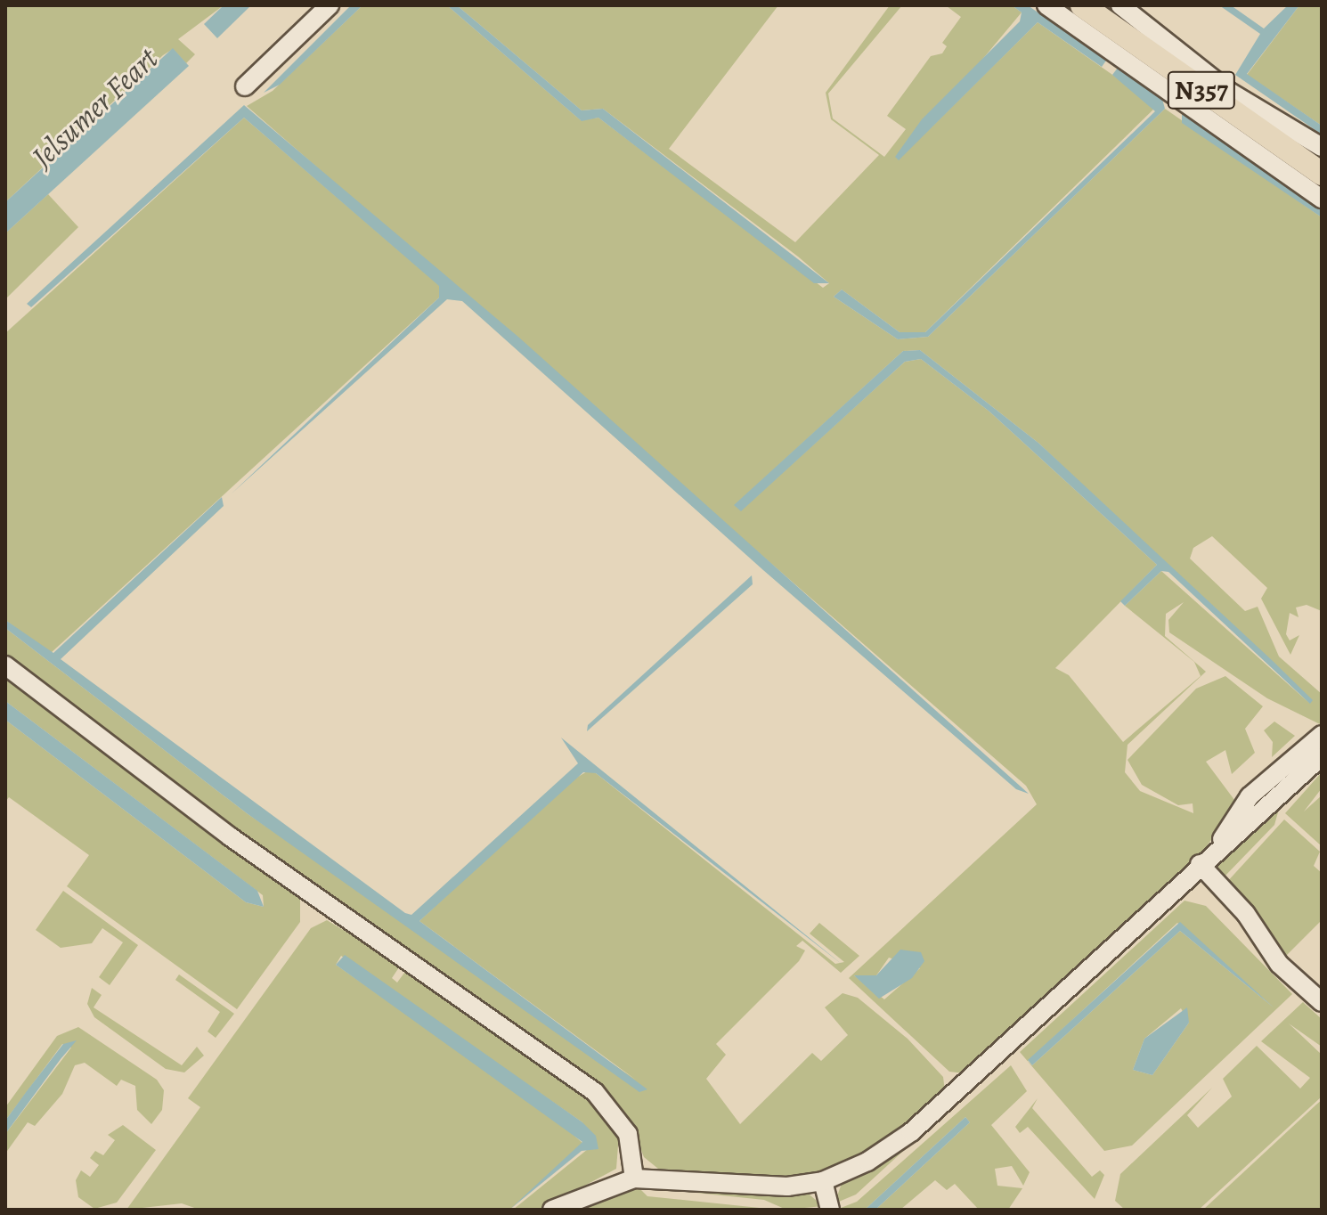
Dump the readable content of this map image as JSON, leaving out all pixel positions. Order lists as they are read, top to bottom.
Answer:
{
  "streets": {
    "main road": ["N357"]
  },
  "water": ["Jelsumer Feart"]
}
